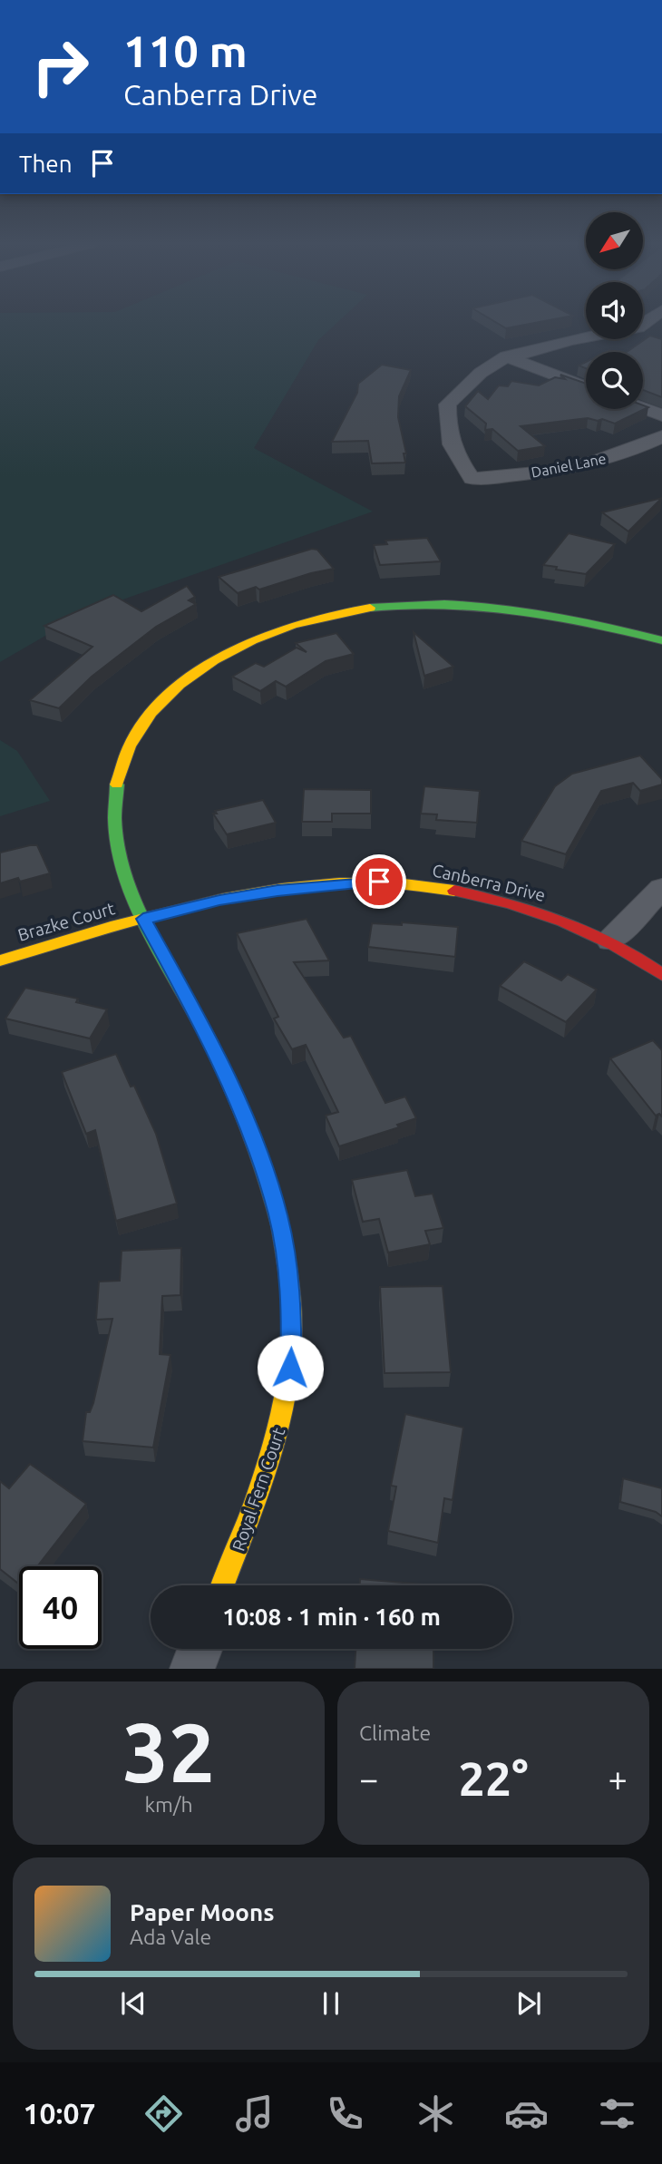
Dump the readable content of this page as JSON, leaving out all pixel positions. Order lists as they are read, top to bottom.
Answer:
{
  "streets": {
    "street": [
      "Daniel Lane",
      "Canberra Drive",
      "Brazke Court",
      "Royal Fern Court"
    ]
  },
  "crossings": [
    ["Canberra Drive", "Brazke Court"],
    ["Canberra Drive", "Royal Fern Court"],
    ["Brazke Court", "Royal Fern Court"]
  ],
  "north": "bottom left",
  "page": {
    "turn": ["110 m", "Canberra Drive"],
    "then": "Then",
    "limit": "40",
    "trip": "10:08 · 1 min · 160 m",
    "tile": [
      ["32", "km/h"],
      "Climate"
    ],
    "heat": ["−", "22°", "+"],
    "song": ["Paper Moons", "Ada Vale"],
    "tabs": "10:07"
  }
}
